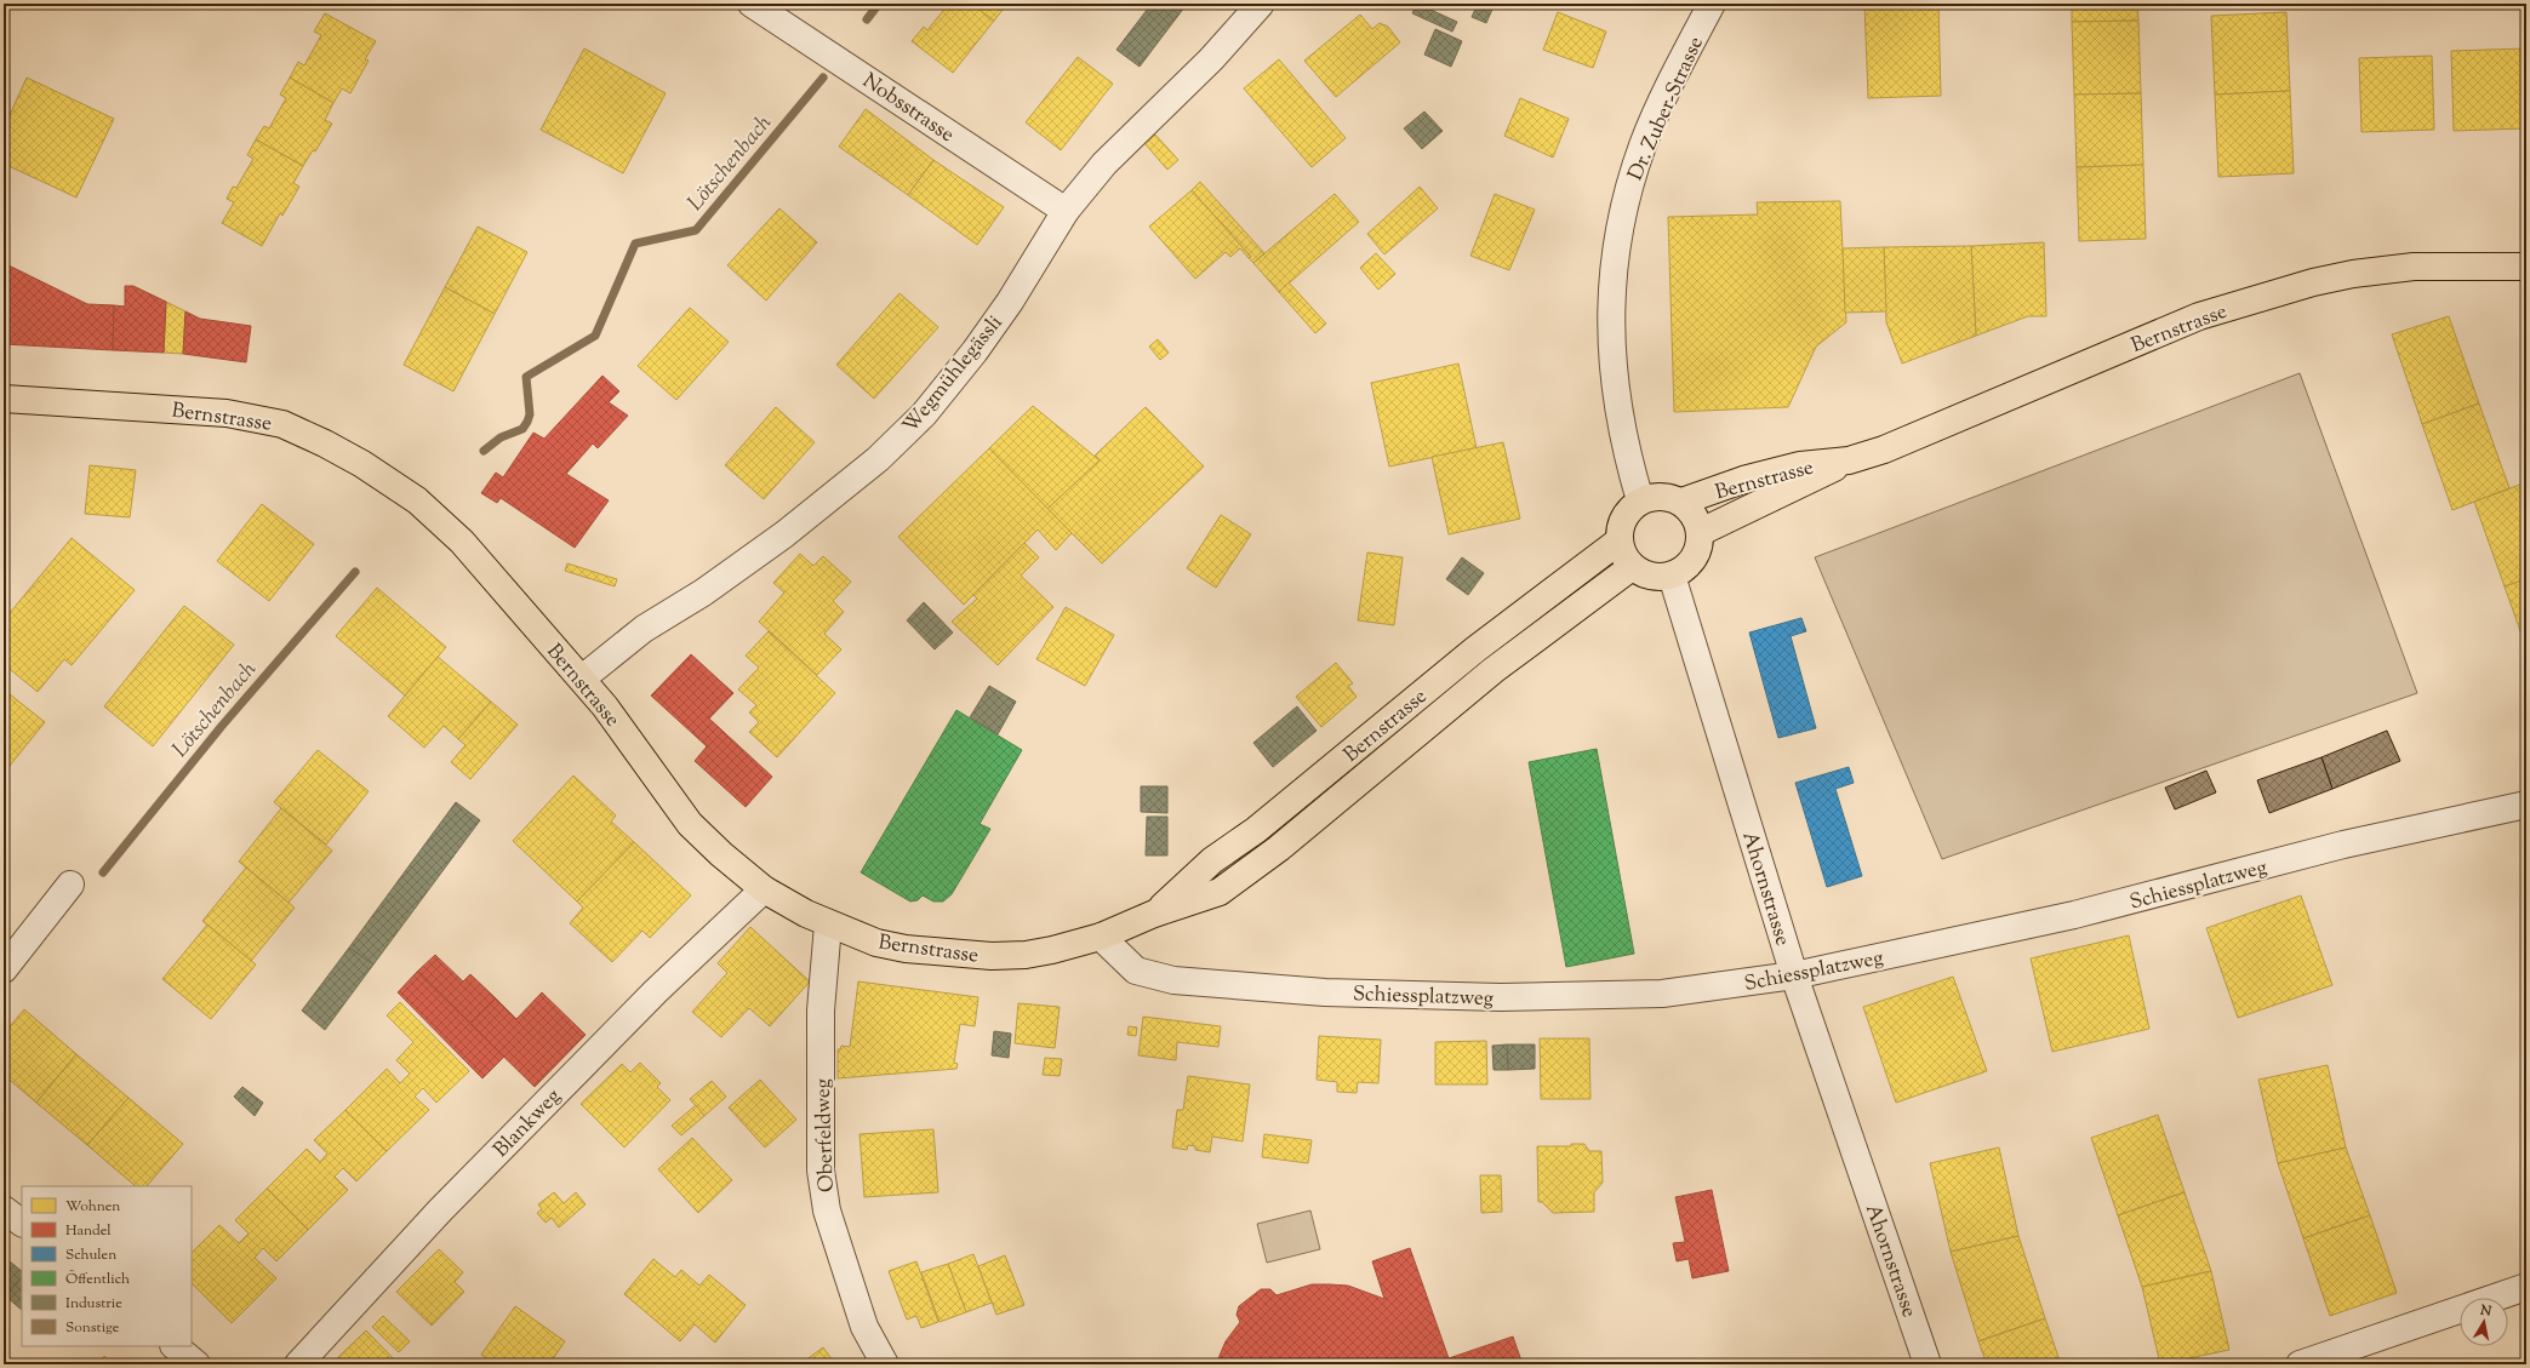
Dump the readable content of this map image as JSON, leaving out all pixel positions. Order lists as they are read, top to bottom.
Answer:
{
  "streets": {
    "main road": ["Bernstrasse"],
    "street": [
      "Nobsstrasse",
      "Dr. Zuber-Strasse",
      "Wegmühlegässli",
      "Schiessplatzweg",
      "Ahornstrasse",
      "Blankweg",
      "Oberfeldweg"
    ]
  },
  "crossings": [
    ["Nobsstrasse", "Wegmühlegässli"],
    ["Dr. Zuber-Strasse", "Bernstrasse"],
    ["Dr. Zuber-Strasse", "Ahornstrasse"],
    ["Bernstrasse", "Wegmühlegässli"],
    ["Bernstrasse", "Schiessplatzweg"],
    ["Bernstrasse", "Ahornstrasse"],
    ["Bernstrasse", "Blankweg"],
    ["Bernstrasse", "Oberfeldweg"],
    ["Schiessplatzweg", "Ahornstrasse"]
  ],
  "water": ["Lötschenbach"],
  "legend": [
    "Wohnen",
    "Handel",
    "Schulen",
    "Öffentlich",
    "Industrie",
    "Sonstige"
  ],
  "north": "top"
}
